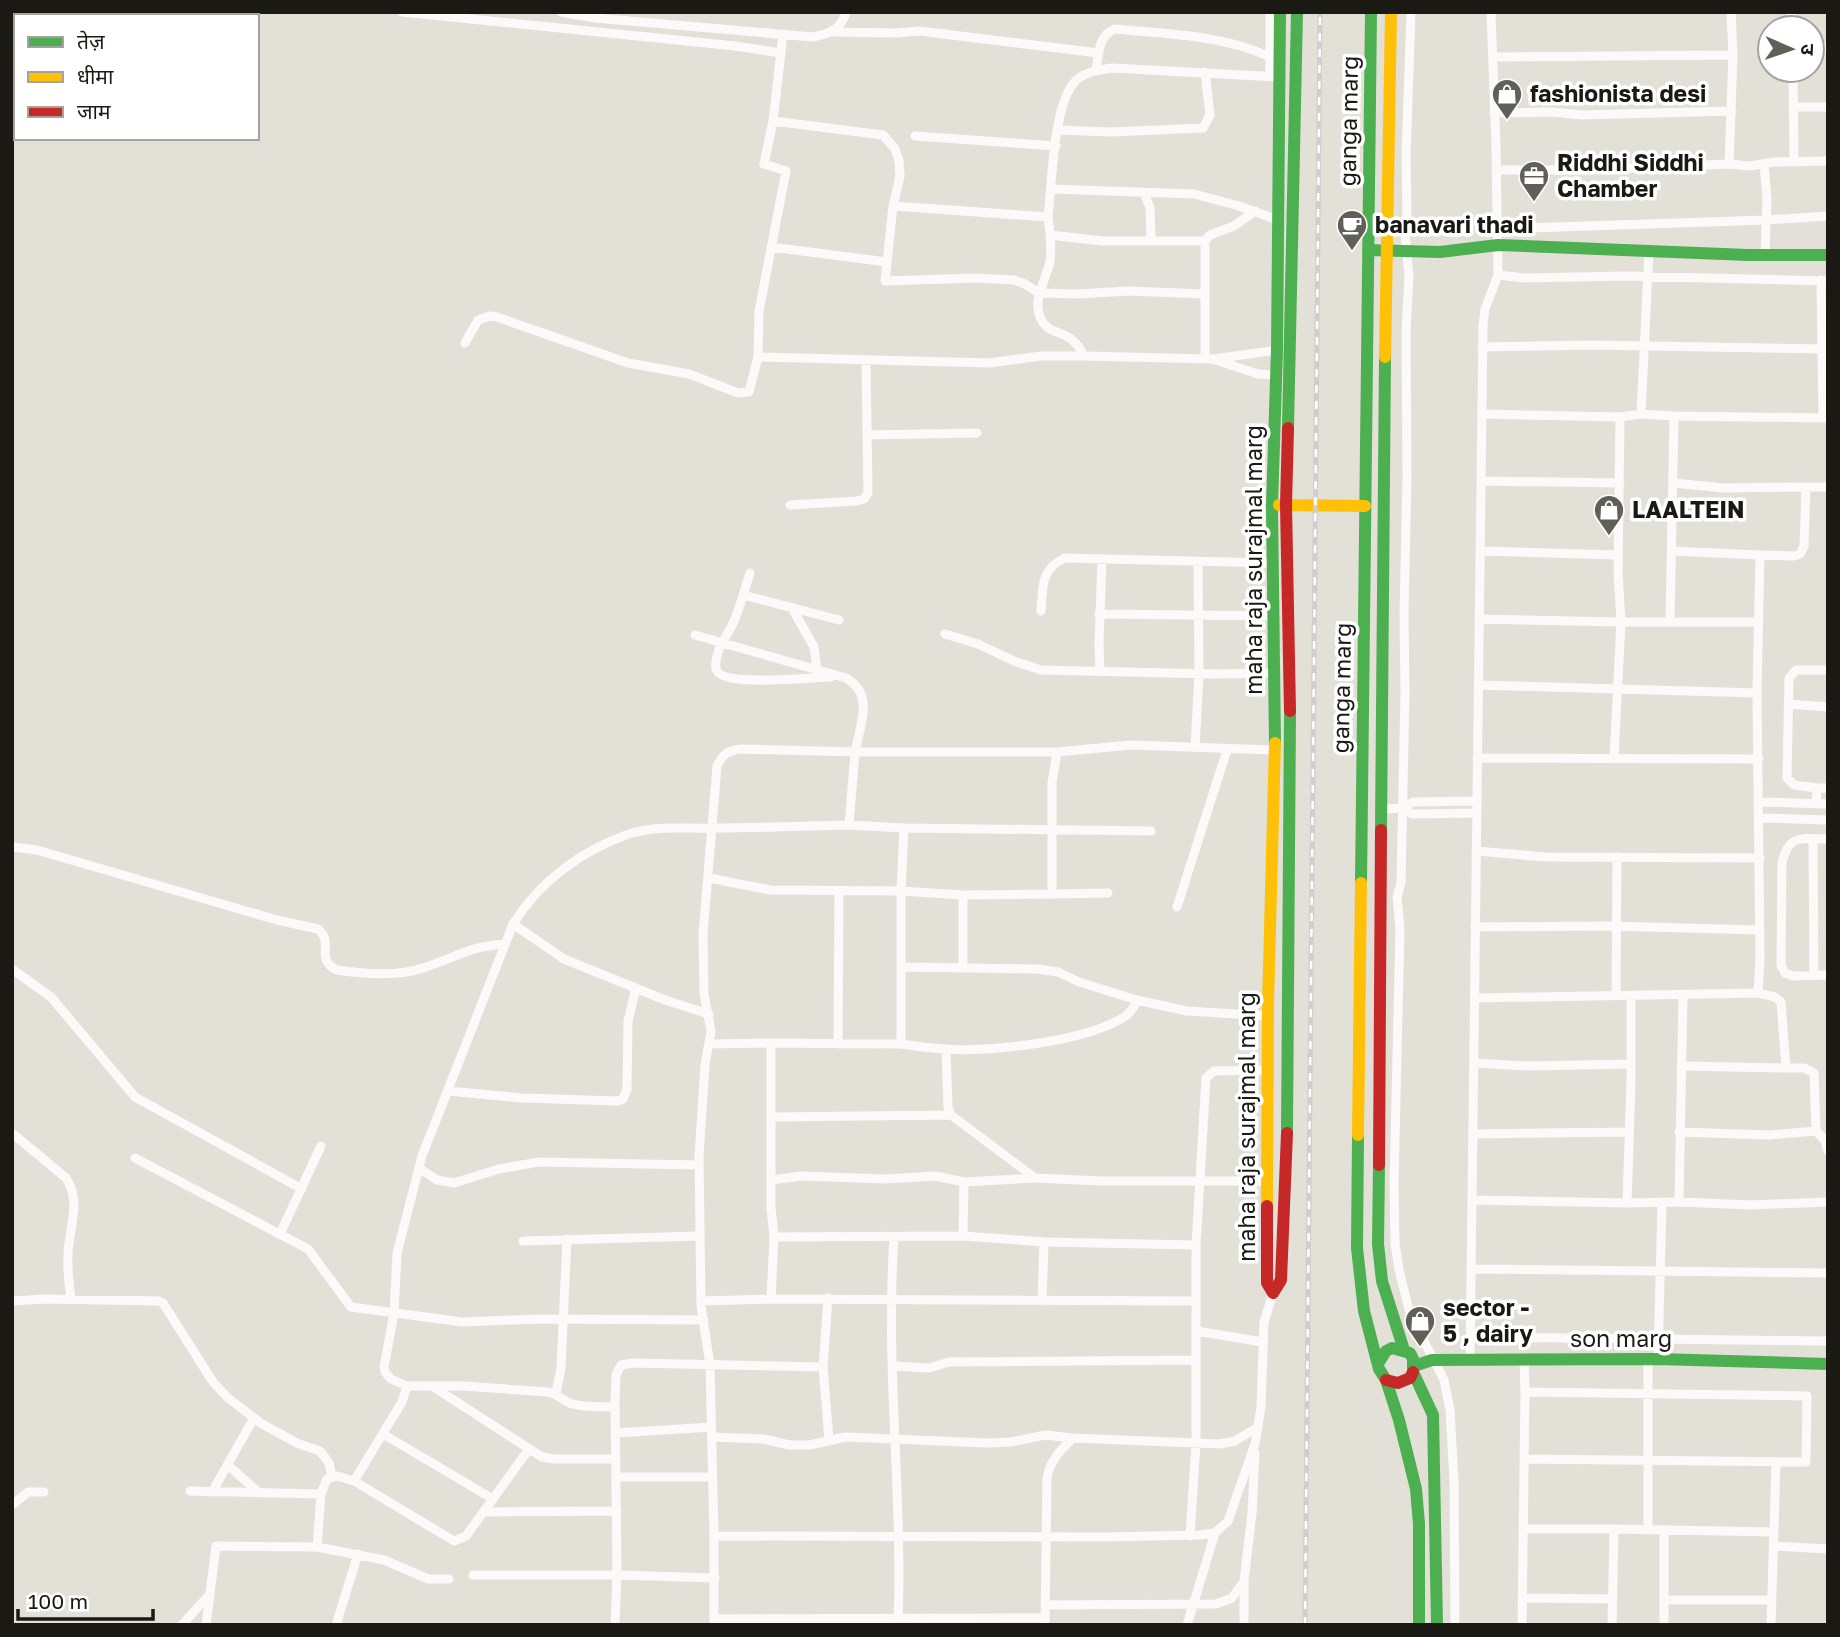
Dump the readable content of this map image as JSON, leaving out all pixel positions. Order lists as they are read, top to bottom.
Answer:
{
  "streets": {
    "street": ["ganga marg", "maha raja surajmal marg", "son marg"]
  },
  "crossings": [
    ["ganga marg", "son marg"]
  ],
  "places": {
    "shop": ["fashionista desi", "LAALTEIN", "sector - 5 , dairy"],
    "office": ["Riddhi Siddhi Chamber"],
    "cafe": ["banavari thadi"]
  },
  "legend": ["तेज़", "धीमा", "जाम"],
  "scale_bar": "100 m",
  "north": "right"
}
